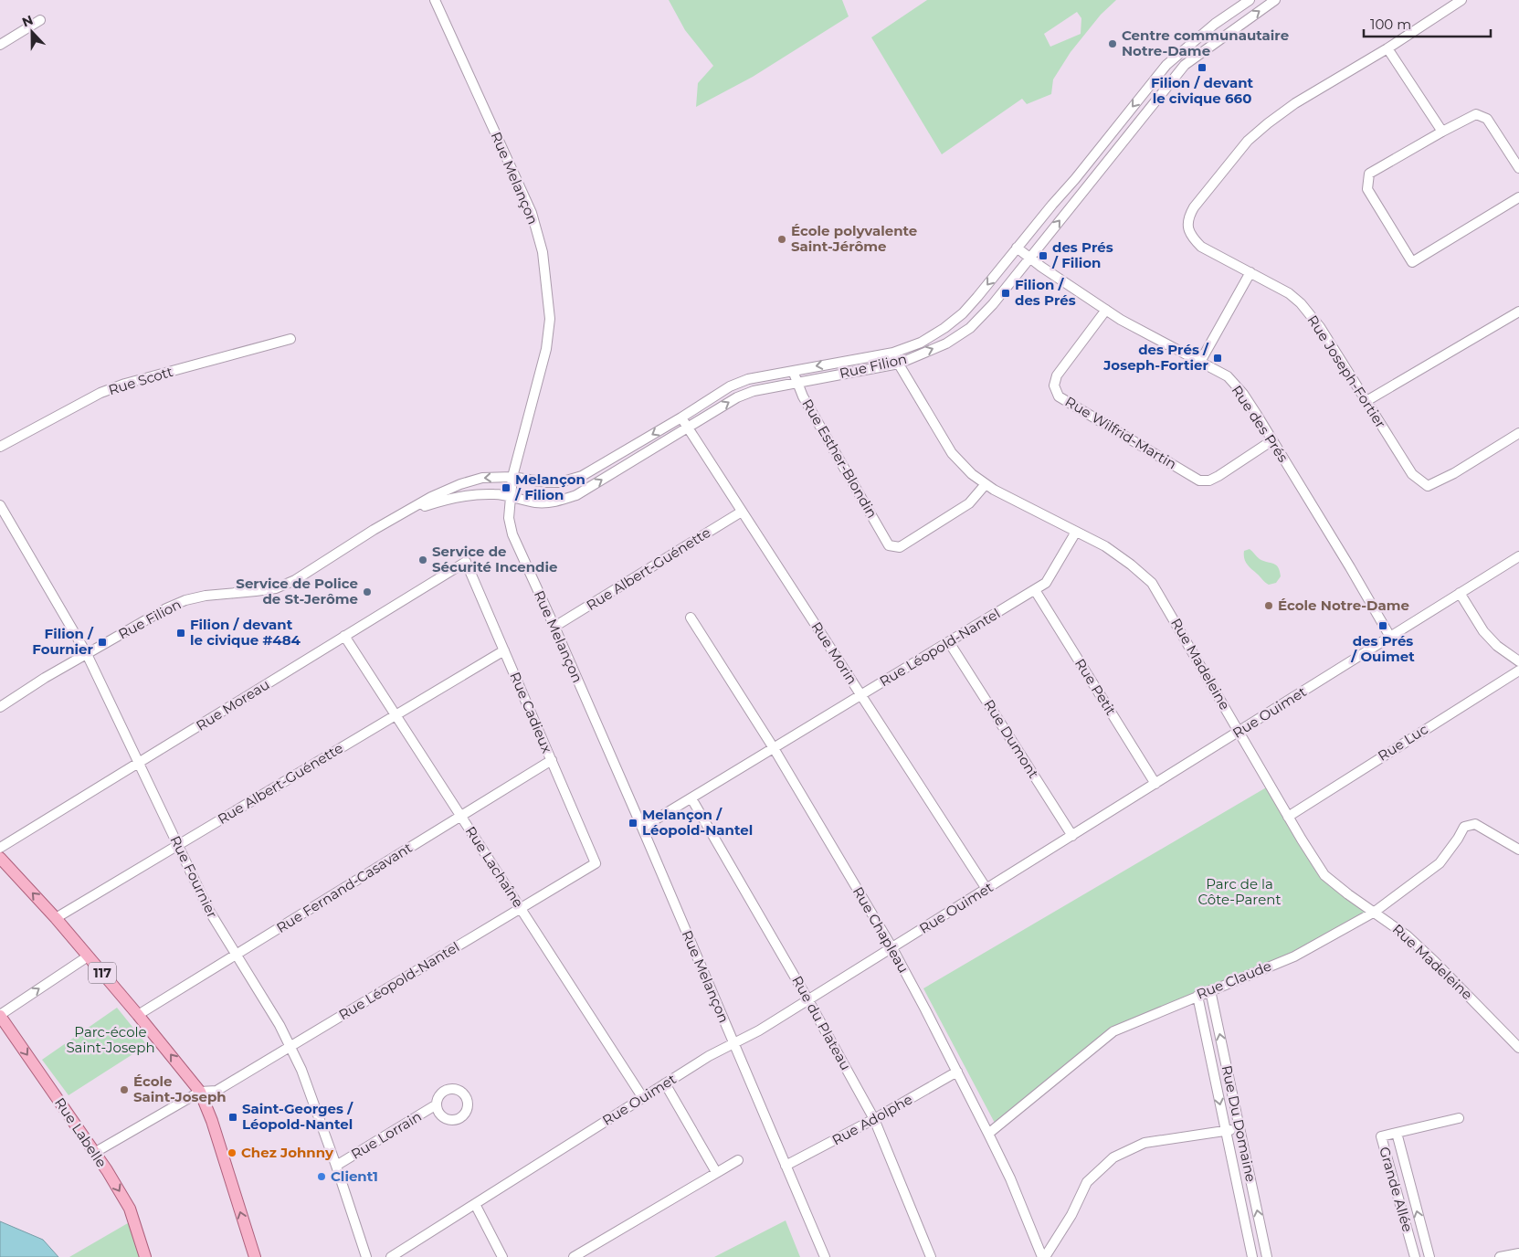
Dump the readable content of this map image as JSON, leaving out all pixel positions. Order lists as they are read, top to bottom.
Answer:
{
  "streets": {
    "main road": ["117", "Rue Labelle"],
    "street": [
      "Rue Melançon",
      "Rue Filion",
      "Rue Joseph-Fortier",
      "Rue Scott",
      "Rue des Prés",
      "Rue Wilfrid-Martin",
      "Rue Esther-Blondin",
      "Rue Albert-Guénette",
      "Rue Léopold-Nantel",
      "Rue Morin",
      "Rue Madeleine",
      "Rue Petit",
      "Rue Moreau",
      "Rue Cadieux",
      "Rue Ouimet",
      "Rue Dumont",
      "Rue Luc",
      "Rue Lachaîne",
      "Rue Fournier",
      "Rue Fernand-Casavant",
      "Rue Chapleau",
      "Rue Claude",
      "Rue du Plateau",
      "Rue Adolphe",
      "Rue Du Domaine",
      "Rue Lorrain",
      "Grande Allée"
    ]
  },
  "crossings": [
    ["Rue Melançon", "Rue Filion"],
    ["Rue Melançon", "Rue Albert-Guénette"],
    ["Rue Melançon", "Rue Léopold-Nantel"],
    ["Rue Melançon", "Rue Ouimet"],
    ["Rue Melançon", "Rue Adolphe"],
    ["Rue Filion", "Rue des Prés"],
    ["Rue Filion", "Rue Esther-Blondin"],
    ["Rue Filion", "Rue Morin"],
    ["Rue Filion", "Rue Madeleine"],
    ["Rue Filion", "Rue Fournier"],
    ["Rue des Prés", "Rue Wilfrid-Martin"],
    ["Rue des Prés", "Rue Ouimet"],
    ["Rue Esther-Blondin", "Rue Madeleine"],
    ["Rue Albert-Guénette", "Rue Morin"],
    ["Rue Albert-Guénette", "Rue Cadieux"],
    ["Rue Albert-Guénette", "Rue Lachaîne"],
    ["Rue Albert-Guénette", "Rue Fournier"],
    ["Rue Albert-Guénette", "117"],
    ["Rue Léopold-Nantel", "Rue Morin"],
    ["Rue Léopold-Nantel", "Rue Madeleine"],
    ["Rue Léopold-Nantel", "Rue Petit"],
    ["Rue Léopold-Nantel", "Rue Cadieux"],
    ["Rue Léopold-Nantel", "Rue Dumont"],
    ["Rue Léopold-Nantel", "Rue Lachaîne"],
    ["Rue Léopold-Nantel", "Rue Fournier"],
    ["Rue Léopold-Nantel", "Rue Chapleau"],
    ["Rue Léopold-Nantel", "117"],
    ["Rue Léopold-Nantel", "Rue du Plateau"],
    ["Rue Léopold-Nantel", "Rue Labelle"],
    ["Rue Morin", "Rue Ouimet"],
    ["Rue Madeleine", "Rue Ouimet"],
    ["Rue Madeleine", "Rue Luc"],
    ["Rue Madeleine", "Rue Claude"],
    ["Rue Petit", "Rue Ouimet"],
    ["Rue Moreau", "Rue Cadieux"],
    ["Rue Moreau", "Rue Lachaîne"],
    ["Rue Moreau", "Rue Fournier"],
    ["Rue Cadieux", "Rue Fernand-Casavant"],
    ["Rue Ouimet", "Rue Dumont"],
    ["Rue Ouimet", "Rue Lachaîne"],
    ["Rue Ouimet", "Rue Chapleau"],
    ["Rue Ouimet", "Rue du Plateau"],
    ["Rue Lachaîne", "Rue Fernand-Casavant"],
    ["Rue Fournier", "Rue Fernand-Casavant"],
    ["Rue Fournier", "Rue Lorrain"],
    ["Rue Fernand-Casavant", "117"],
    ["Rue Chapleau", "Rue Claude"],
    ["Rue Chapleau", "Rue Adolphe"],
    ["Rue Claude", "Rue Du Domaine"],
    ["Rue du Plateau", "Rue Adolphe"]
  ],
  "one_way": ["Rue Labelle", "Grande Allée"],
  "parks": ["Parc de la Côte-Parent", "Parc-école Saint-Joseph"],
  "places": {
    "other": [
      "Centre communautaire Notre-Dame",
      "École polyvalente Saint-Jérôme",
      "Service de Sécurité Incendie",
      "Service de Police de St-Jerôme",
      "École Notre-Dame",
      "École Saint-Joseph",
      "Chez Johnny",
      "Client1"
    ],
    "transit": [
      "Filion / devant le civique 660",
      "des Prés / Filion",
      "Filion / des Prés",
      "des Prés / Joseph-Fortier",
      "Melançon / Filion",
      "des Prés / Ouimet",
      "Filion / devant le civique #484",
      "Filion / Fournier",
      "Melançon / Léopold-Nantel",
      "Saint-Georges / Léopold-Nantel"
    ]
  },
  "scale_bar": "100 m",
  "north": "top"
}
